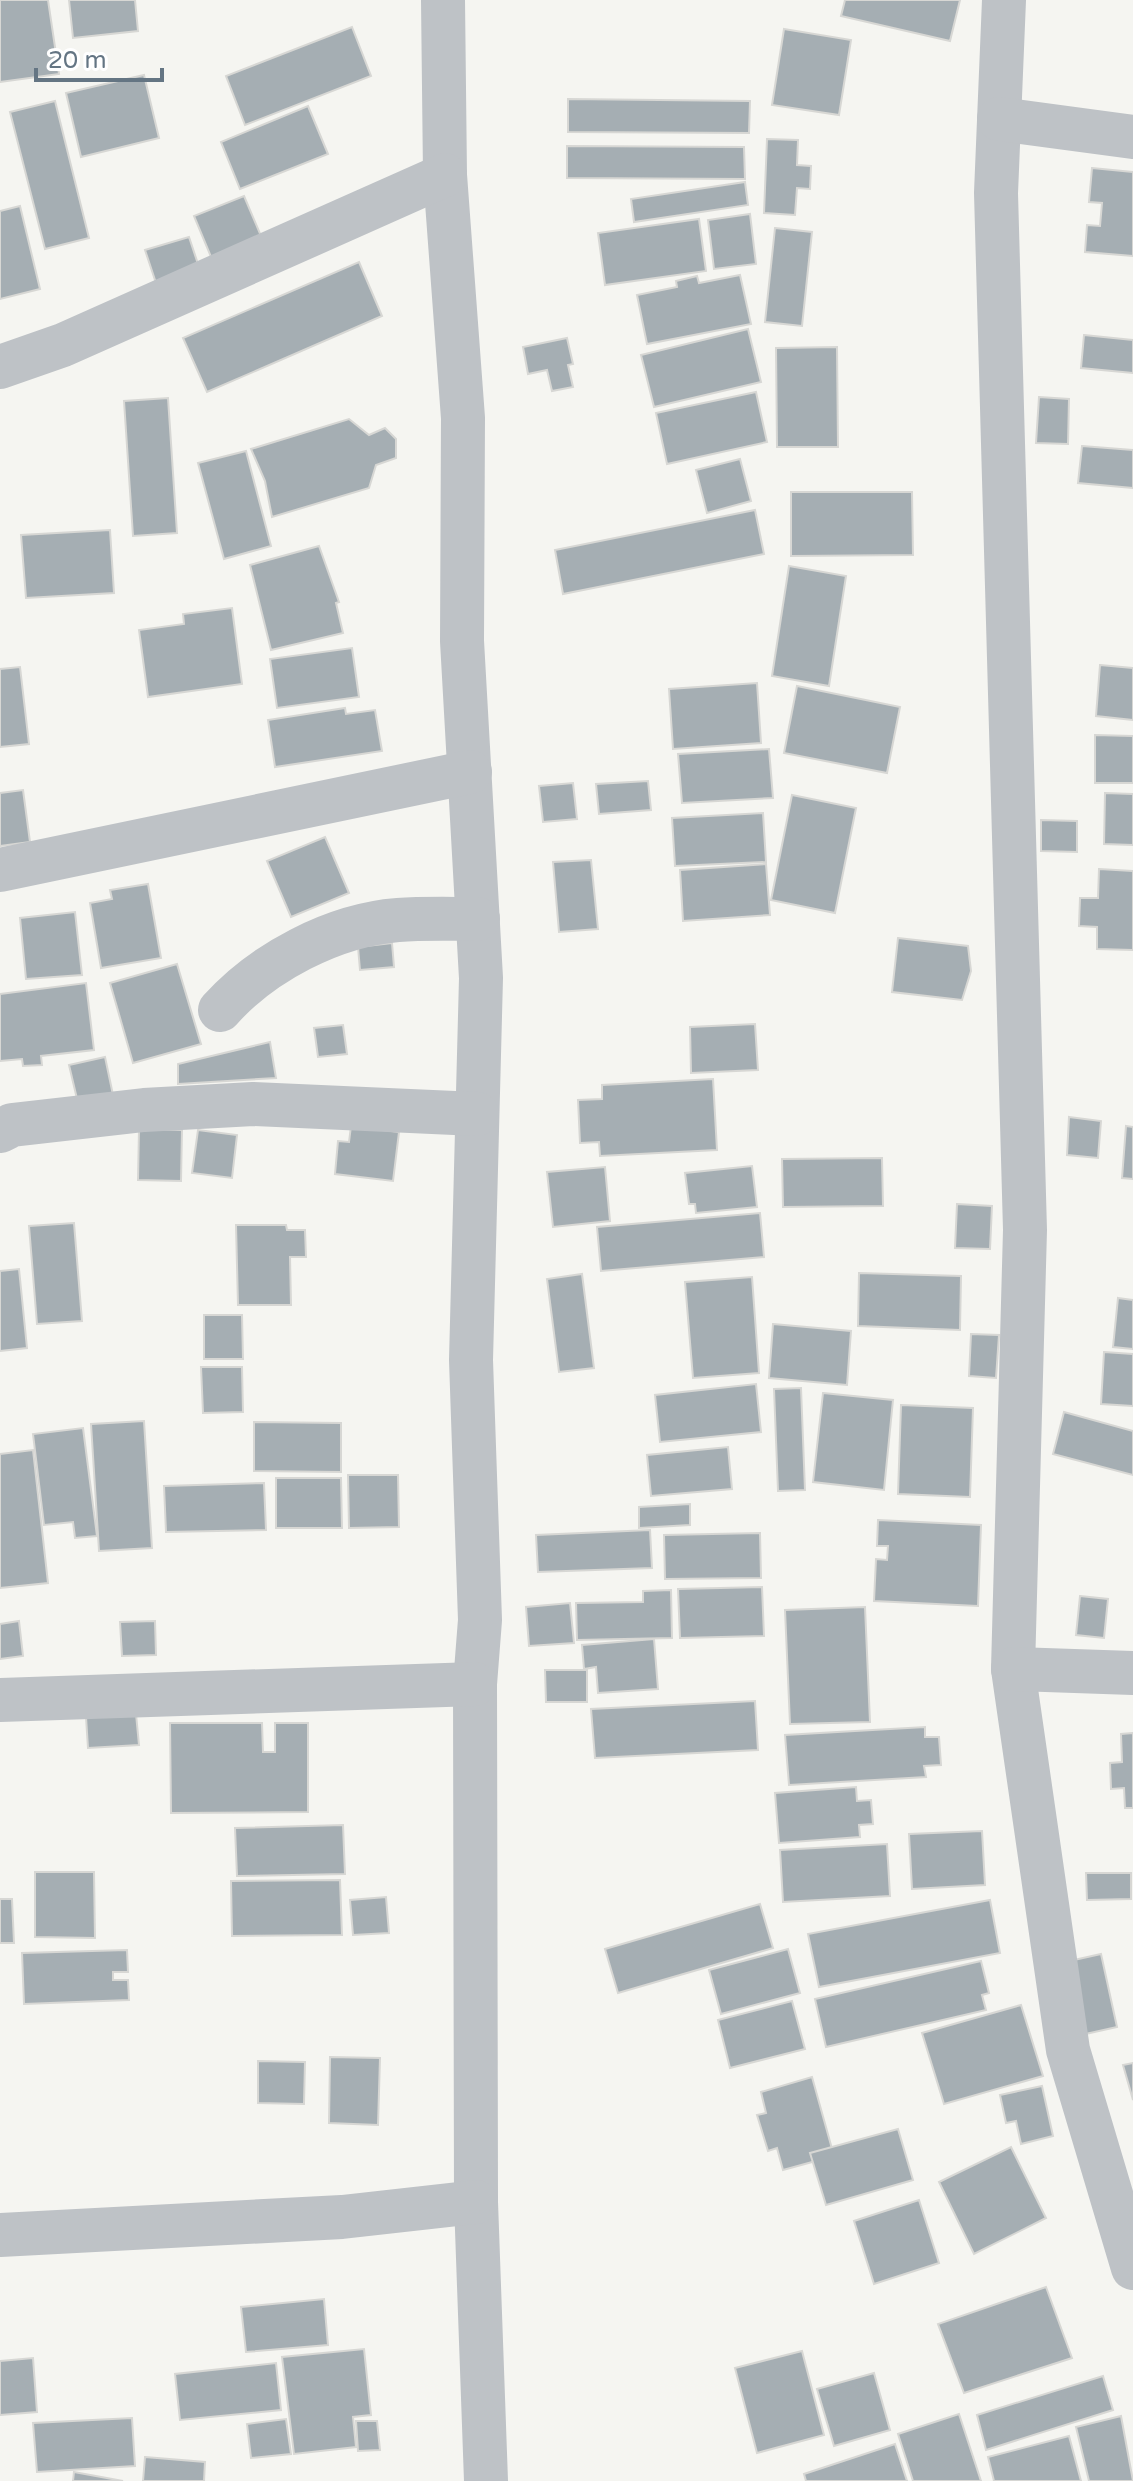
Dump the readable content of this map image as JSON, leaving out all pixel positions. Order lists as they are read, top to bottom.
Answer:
{
  "scale_bar": "20 m"
}
